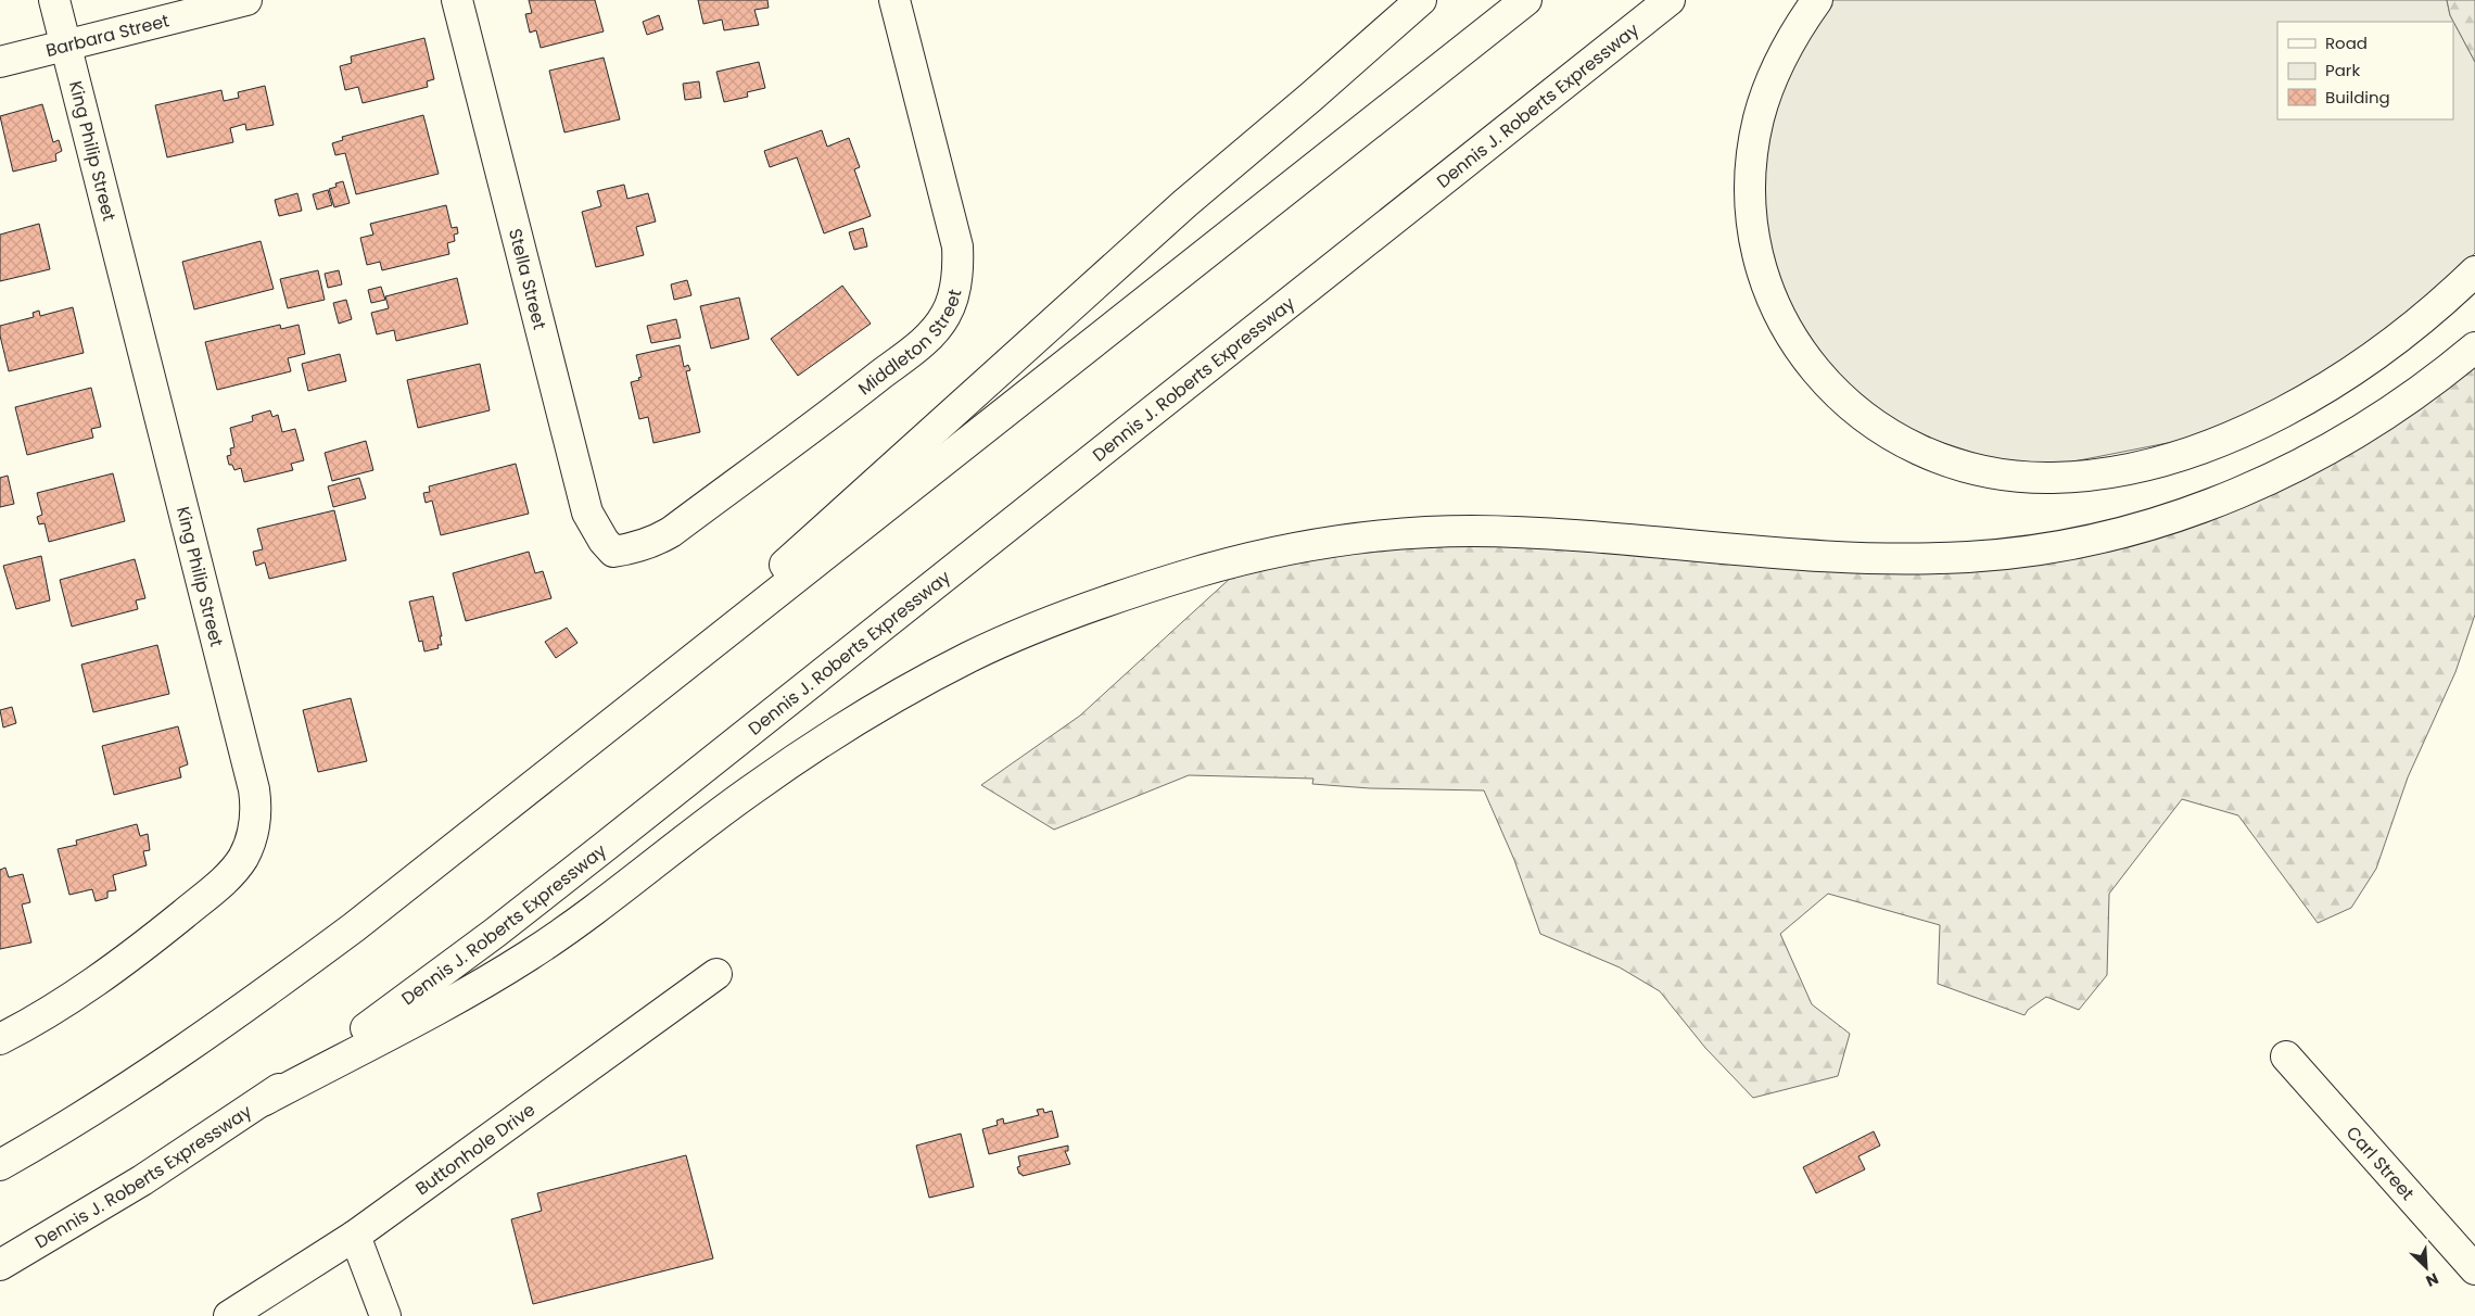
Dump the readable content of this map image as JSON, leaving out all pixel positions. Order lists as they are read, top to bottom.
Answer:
{
  "streets": {
    "main road": [
      "Barbara Street",
      "Dennis J. Roberts Expressway",
      "King Philip Street",
      "Stella Street",
      "Middleton Street",
      "Buttonhole Drive",
      "Carl Street"
    ]
  },
  "crossings": [
    ["Barbara Street", "King Philip Street"],
    ["Stella Street", "Middleton Street"]
  ],
  "legend": ["Road", "Park", "Building"],
  "north": "bottom right"
}
